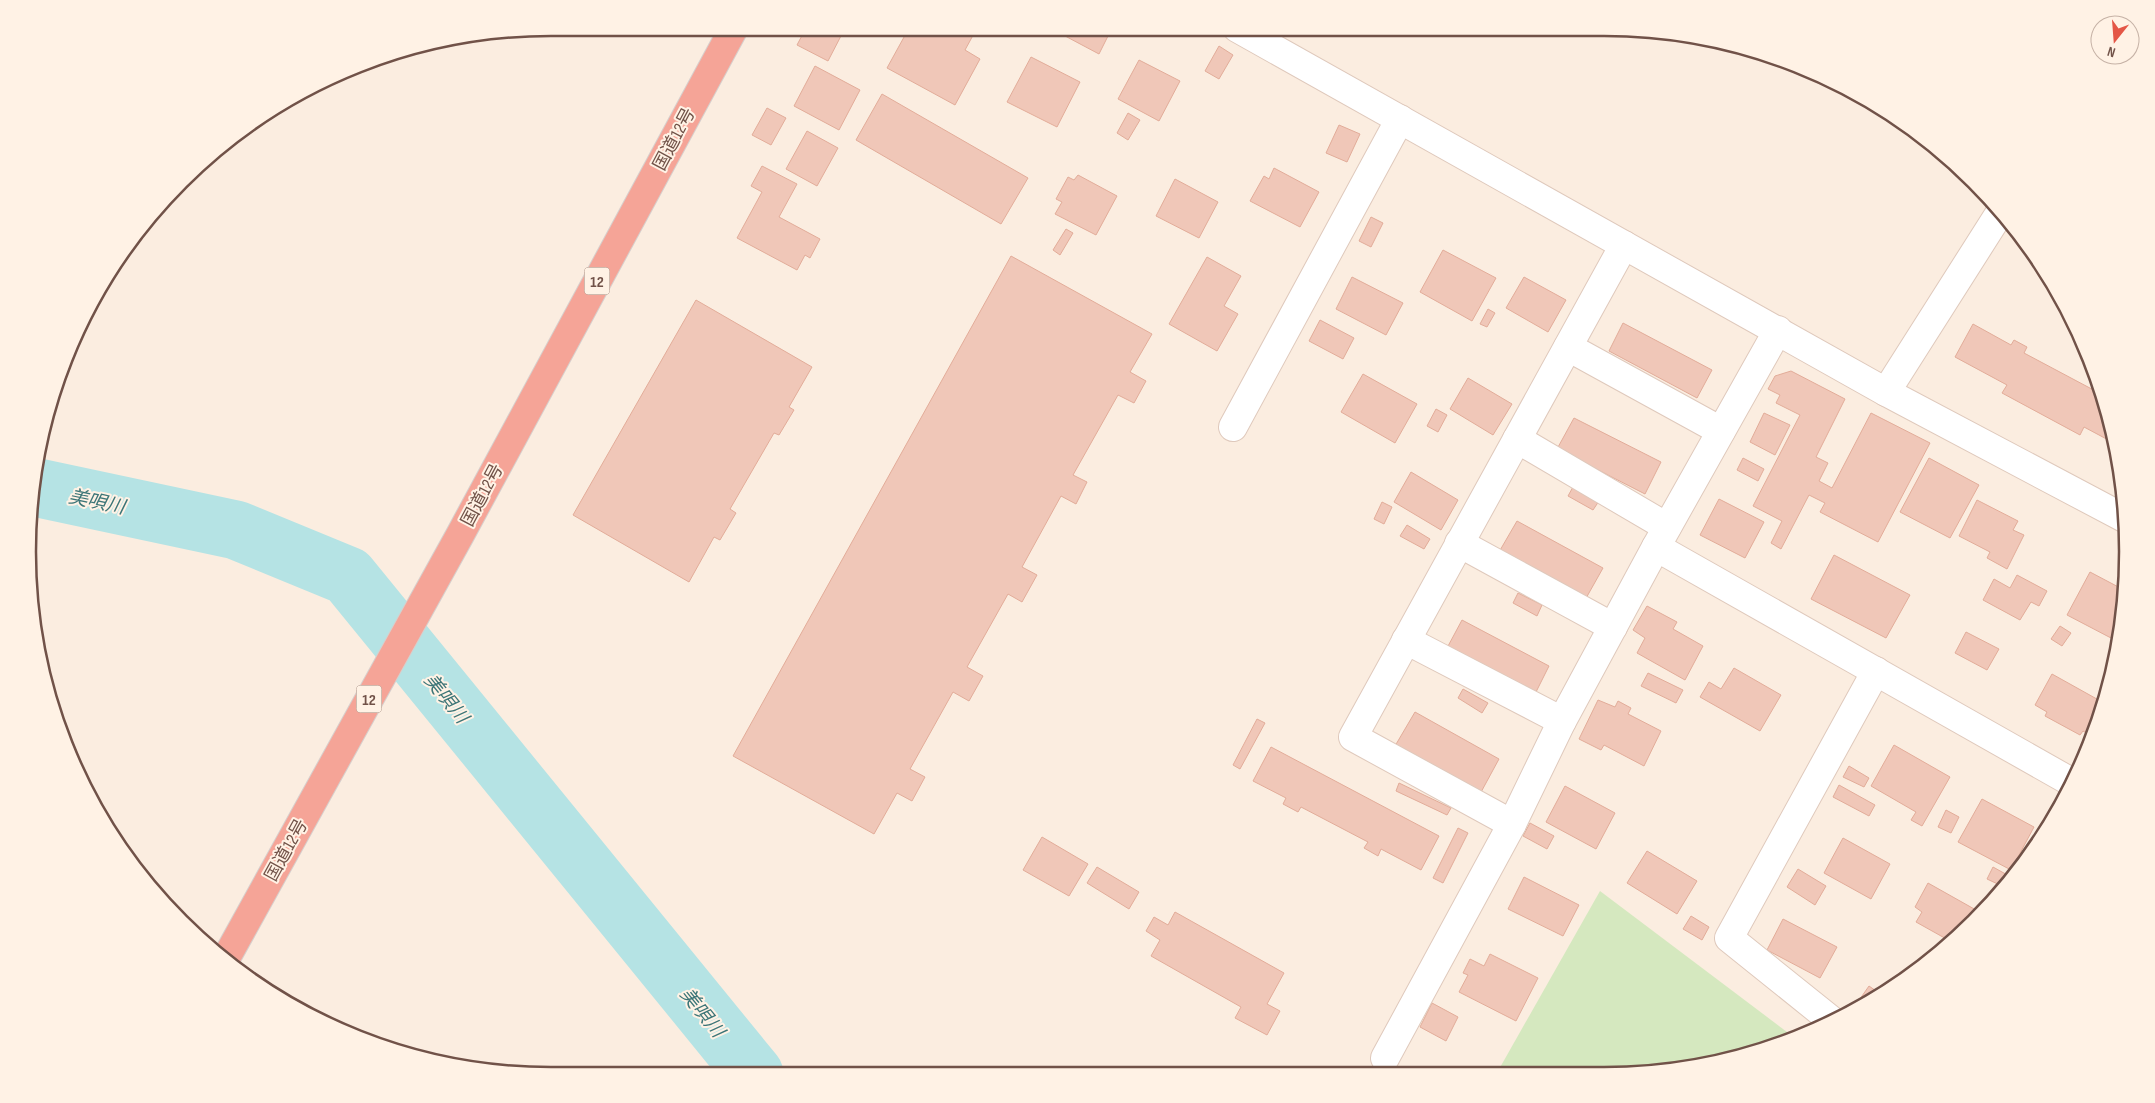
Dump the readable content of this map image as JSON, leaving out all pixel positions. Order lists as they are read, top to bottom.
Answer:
{
  "streets": {
    "highway": ["国道12号", "12"]
  },
  "water": ["美唄川"],
  "north": "bottom"
}
